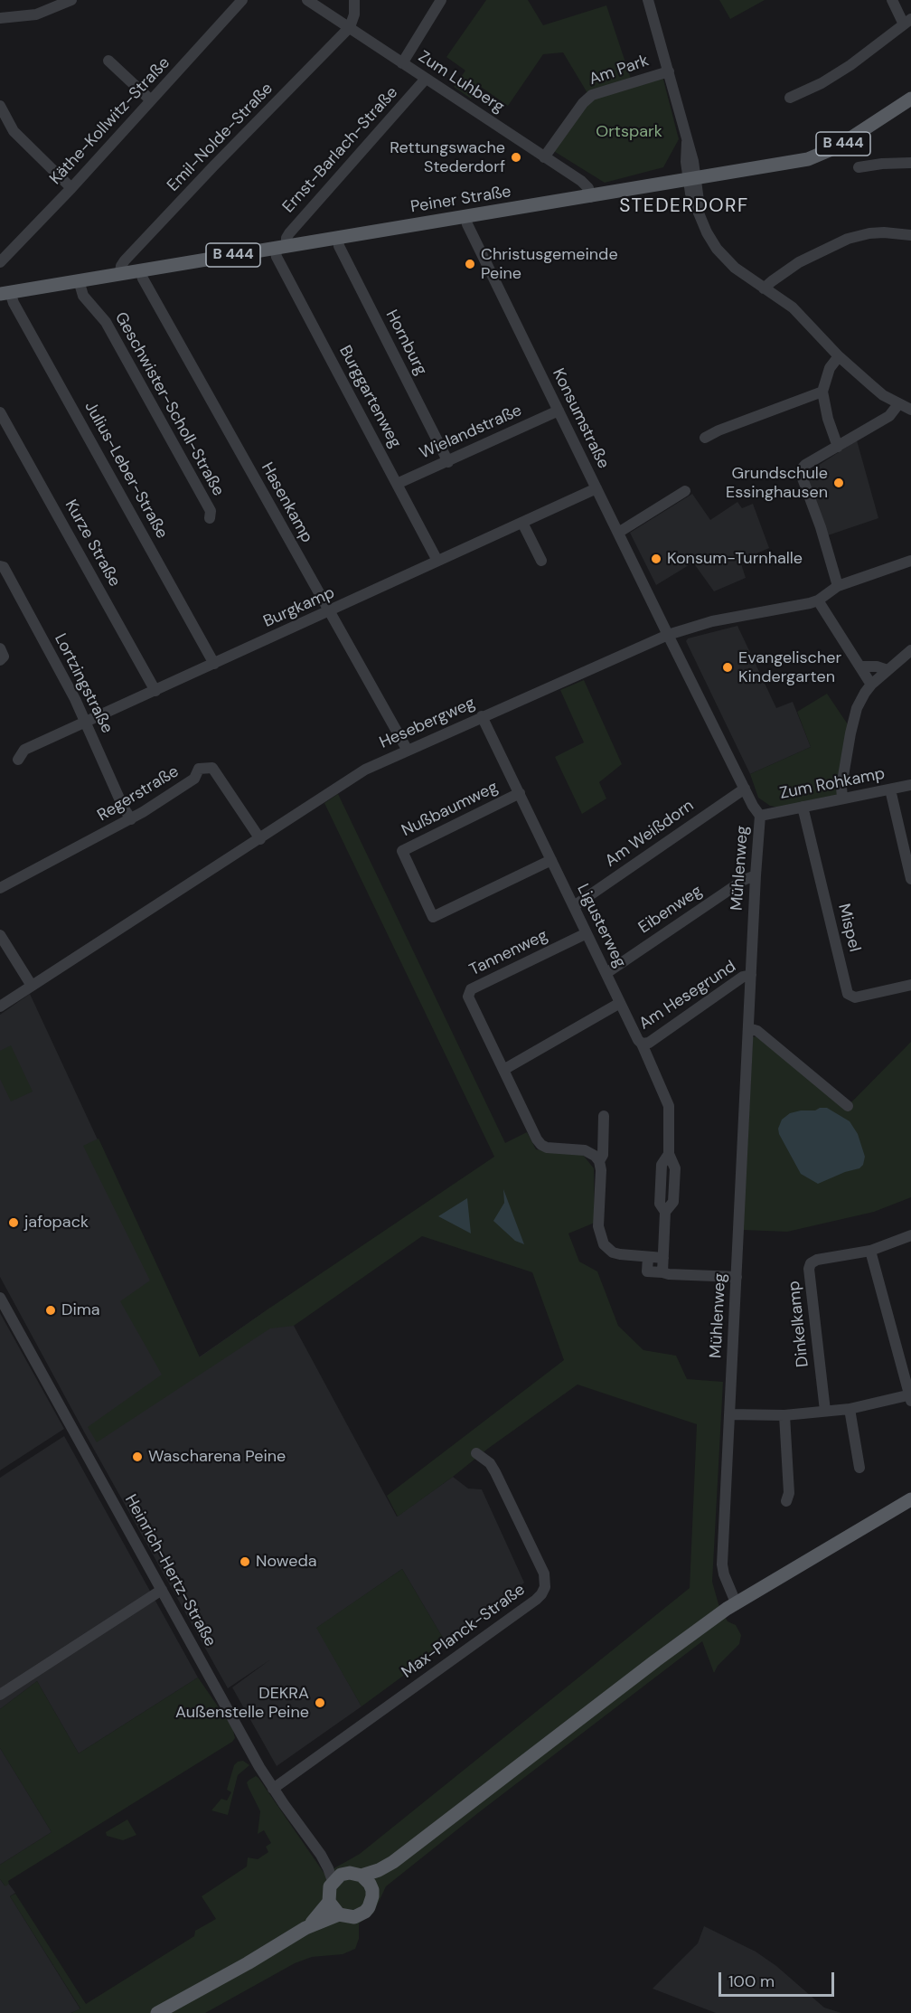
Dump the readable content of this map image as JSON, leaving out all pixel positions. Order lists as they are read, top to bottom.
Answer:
{
  "streets": {
    "main road": ["B 444", "Peiner Straße"],
    "street": [
      "Am Park",
      "Zum Luhberg",
      "Käthe-Kollwitz-Straße",
      "Emil-Nolde-Straße",
      "Ernst-Barlach-Straße",
      "Hornburg",
      "Burggartenweg",
      "Geschwister-Scholl-Straße",
      "Konsumstraße",
      "Wielandstraße",
      "Julius-Leber-Straße",
      "Hasenkamp",
      "Kurze Straße",
      "Burgkamp",
      "Lortzingstraße",
      "Hesebergweg",
      "Zum Rohkamp",
      "Regerstraße",
      "Nußbaumweg",
      "Am Weißdorn",
      "Mühlenweg",
      "Eibenweg",
      "Ligusterweg",
      "Mispel",
      "Tannenweg",
      "Am Hesegrund",
      "Dinkelkamp",
      "Heinrich-Hertz-Straße",
      "Max-Planck-Straße"
    ]
  },
  "crossings": [
    ["Am Park", "Zum Luhberg"],
    ["Am Park", "Peiner Straße"],
    ["Zum Luhberg", "Emil-Nolde-Straße"],
    ["Zum Luhberg", "Ernst-Barlach-Straße"],
    ["Zum Luhberg", "Peiner Straße"],
    ["Emil-Nolde-Straße", "Peiner Straße"],
    ["Ernst-Barlach-Straße", "Peiner Straße"],
    ["Ernst-Barlach-Straße", "Burggartenweg"],
    ["Peiner Straße", "Hornburg"],
    ["Peiner Straße", "Burggartenweg"],
    ["Peiner Straße", "Geschwister-Scholl-Straße"],
    ["Peiner Straße", "Konsumstraße"],
    ["Peiner Straße", "Julius-Leber-Straße"],
    ["Peiner Straße", "Hasenkamp"],
    ["Hornburg", "Wielandstraße"],
    ["Burggartenweg", "Wielandstraße"],
    ["Burggartenweg", "Burgkamp"],
    ["Konsumstraße", "Wielandstraße"],
    ["Konsumstraße", "Burgkamp"],
    ["Konsumstraße", "Hesebergweg"],
    ["Konsumstraße", "Mühlenweg"],
    ["Julius-Leber-Straße", "Burgkamp"],
    ["Hasenkamp", "Burgkamp"],
    ["Hasenkamp", "Hesebergweg"],
    ["Kurze Straße", "Burgkamp"],
    ["Burgkamp", "Lortzingstraße"],
    ["Lortzingstraße", "Regerstraße"],
    ["Hesebergweg", "Regerstraße"],
    ["Hesebergweg", "Mühlenweg"],
    ["Hesebergweg", "Ligusterweg"],
    ["Zum Rohkamp", "Mühlenweg"],
    ["Zum Rohkamp", "Mispel"],
    ["Nußbaumweg", "Ligusterweg"],
    ["Am Weißdorn", "Mühlenweg"],
    ["Am Weißdorn", "Ligusterweg"],
    ["Mühlenweg", "Eibenweg"],
    ["Mühlenweg", "Am Hesegrund"],
    ["Eibenweg", "Ligusterweg"],
    ["Ligusterweg", "Tannenweg"],
    ["Ligusterweg", "Am Hesegrund"],
    ["Heinrich-Hertz-Straße", "Max-Planck-Straße"]
  ],
  "districts": ["STEDERDORF"],
  "parks": ["Ortspark"],
  "places": [
    "Rettungswache Stederdorf",
    "Christusgemeinde Peine",
    "Grundschule Essinghausen",
    "Konsum-Turnhalle",
    "Evangelischer Kindergarten",
    "jafopack",
    "Dima",
    "Wascharena Peine",
    "Noweda",
    "DEKRA Außenstelle Peine"
  ],
  "scale_bar": "100 m"
}
